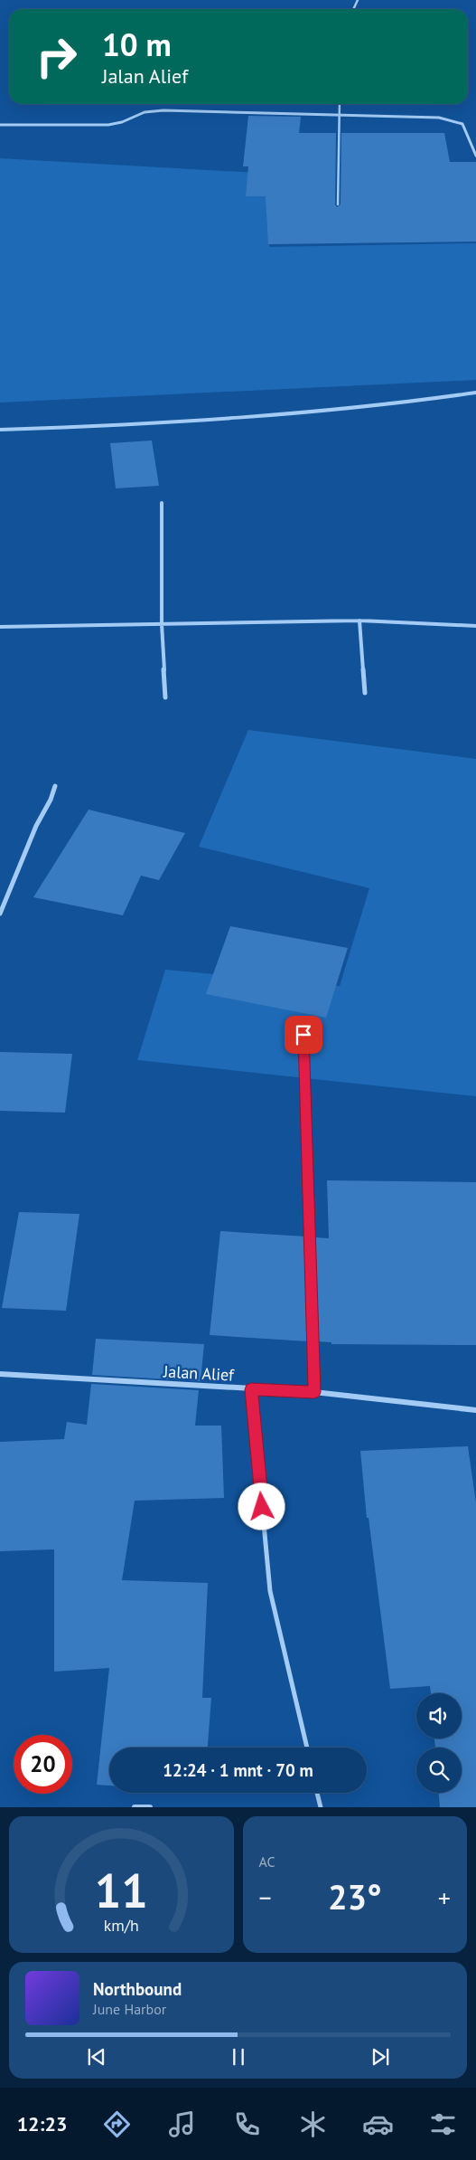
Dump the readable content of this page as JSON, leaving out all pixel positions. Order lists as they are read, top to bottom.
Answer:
{
  "streets": {
    "street": ["Jalan Alief"]
  },
  "page": {
    "turn": ["10 m", "Jalan Alief"],
    "limit": "20",
    "trip": "12:24 · 1 mnt · 70 m",
    "tile": "AC",
    "heat": ["−", "23°", "+"],
    "song": ["Northbound", "June Harbor"],
    "tabs": "12:23",
    "gauge": ["11", "km/h"]
  }
}
